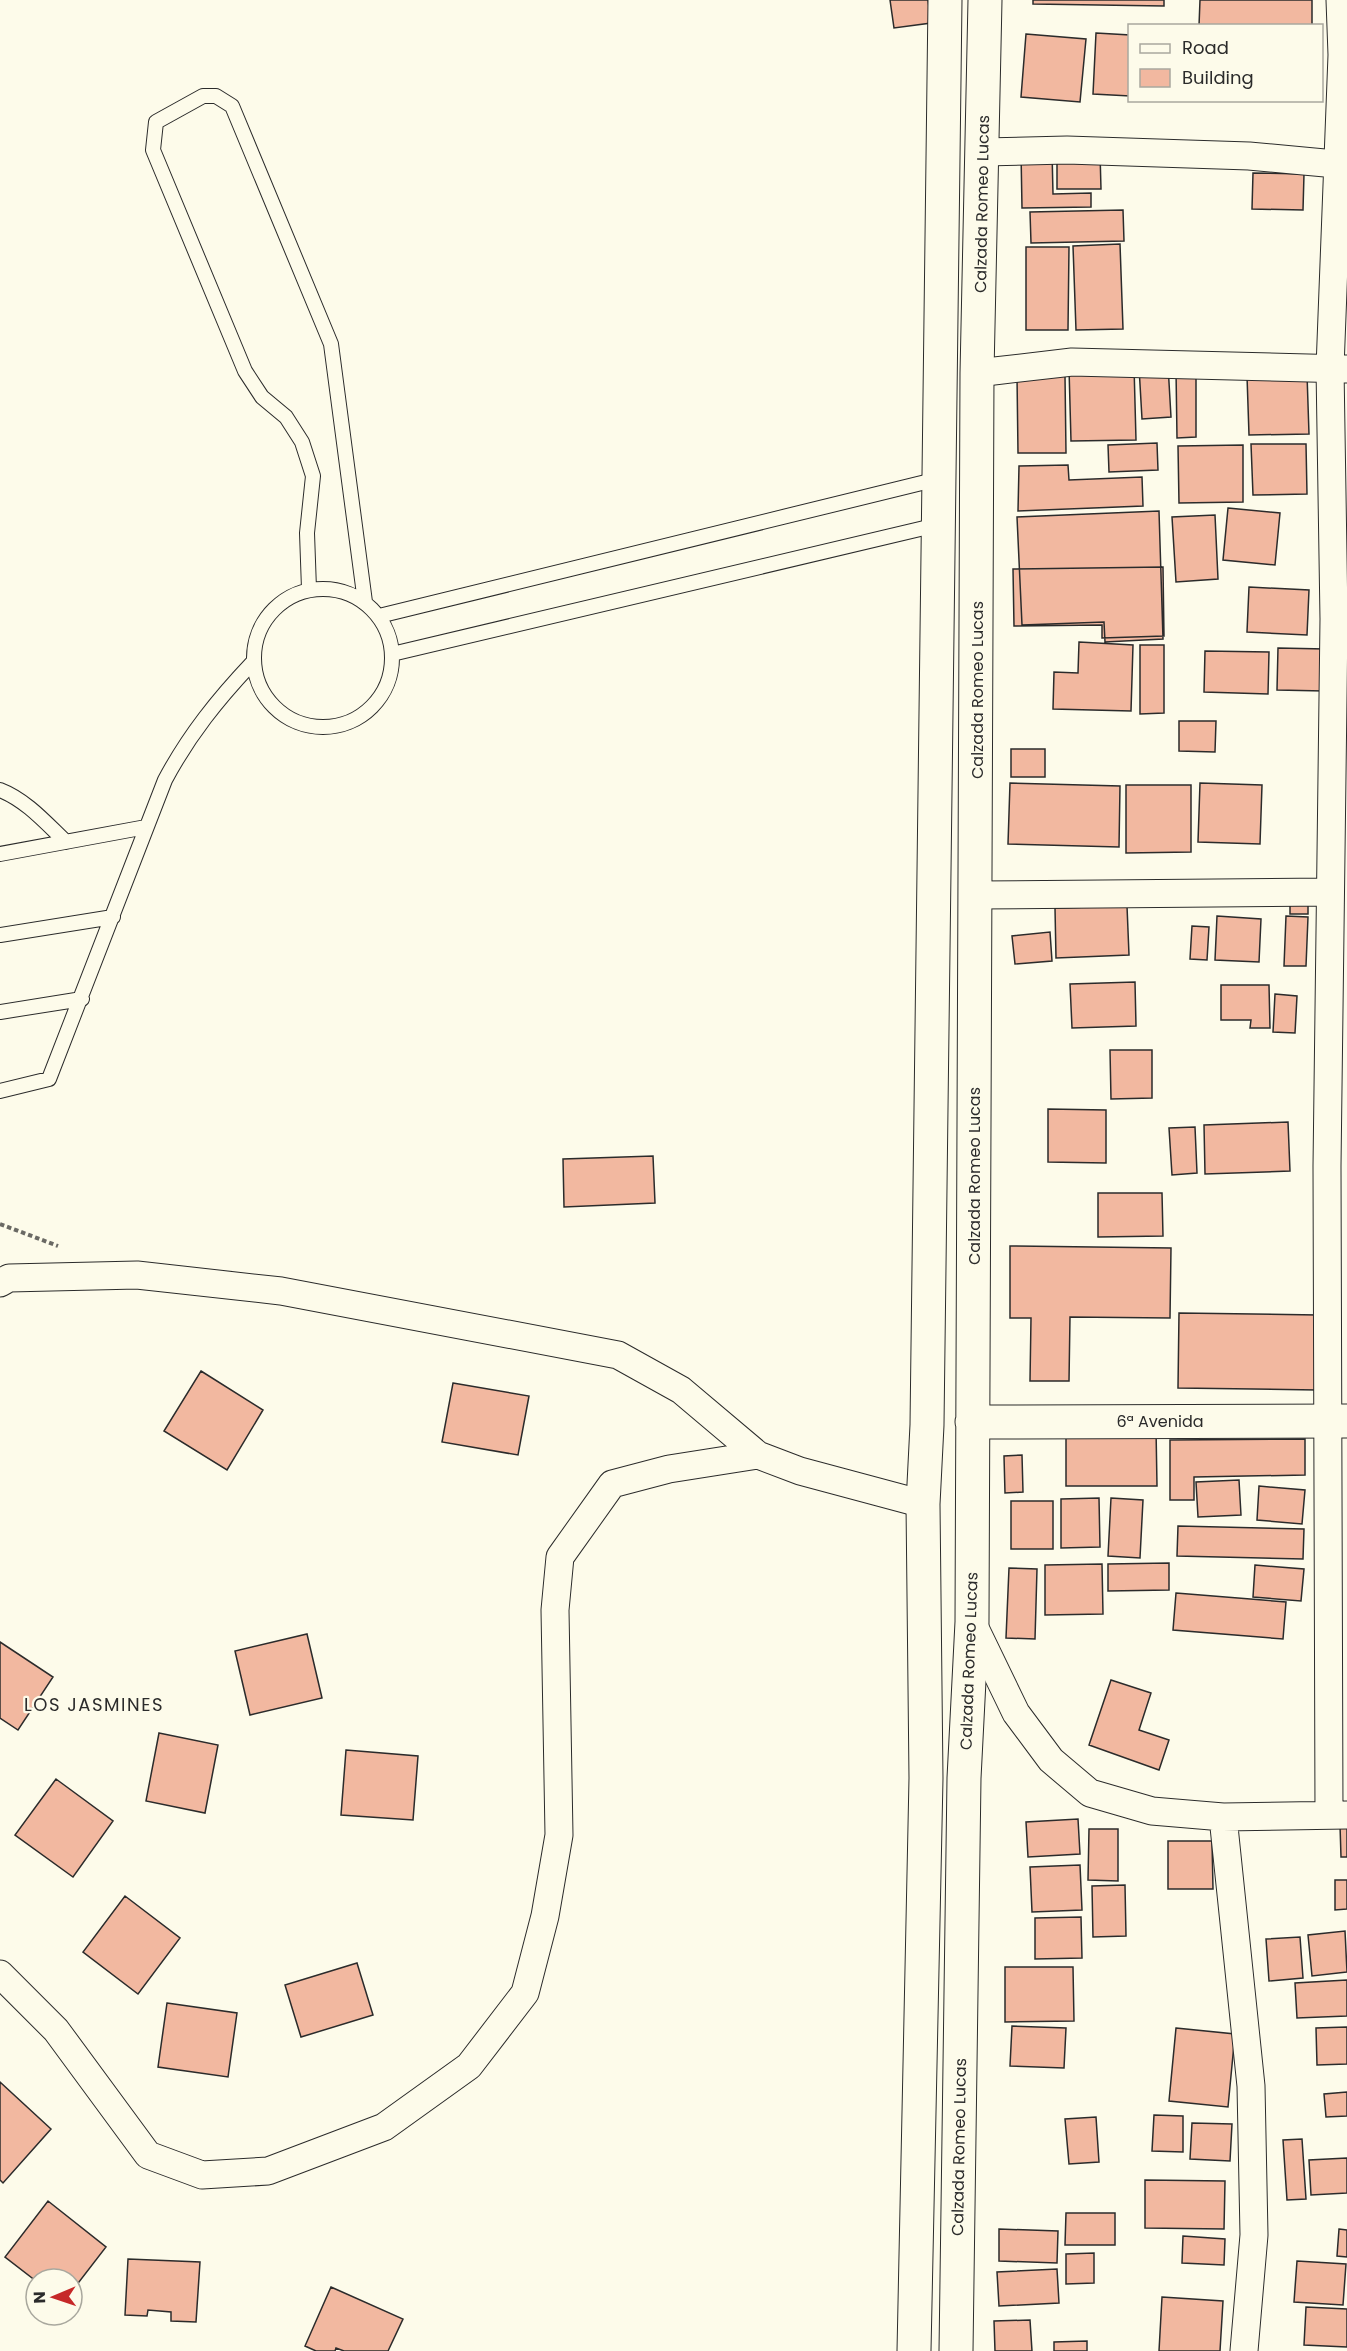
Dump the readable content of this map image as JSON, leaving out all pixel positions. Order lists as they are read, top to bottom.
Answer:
{
  "streets": {
    "street": ["Calzada Romeo Lucas", "6ª Avenida"]
  },
  "crossings": [
    ["Calzada Romeo Lucas", "6ª Avenida"]
  ],
  "districts": ["LOS JASMINES"],
  "legend": ["Road", "Building"],
  "north": "left"
}
